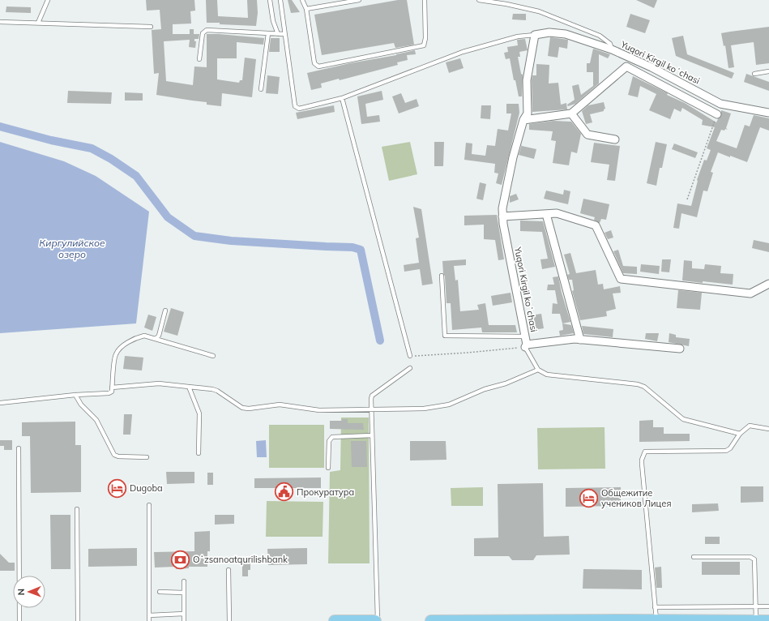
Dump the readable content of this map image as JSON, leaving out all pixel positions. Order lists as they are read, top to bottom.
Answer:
{
  "streets": {
    "street": ["Yuqori Kirgil koʻchasi"]
  },
  "water": ["Киргулийское озеро"],
  "places": {
    "hotel": ["Dugoba", "Общежитие учеников Лицея"],
    "public building": ["Прокуратура"],
    "bank": ["Oʻzsanoatqurilishbank"]
  },
  "north": "left"
}
